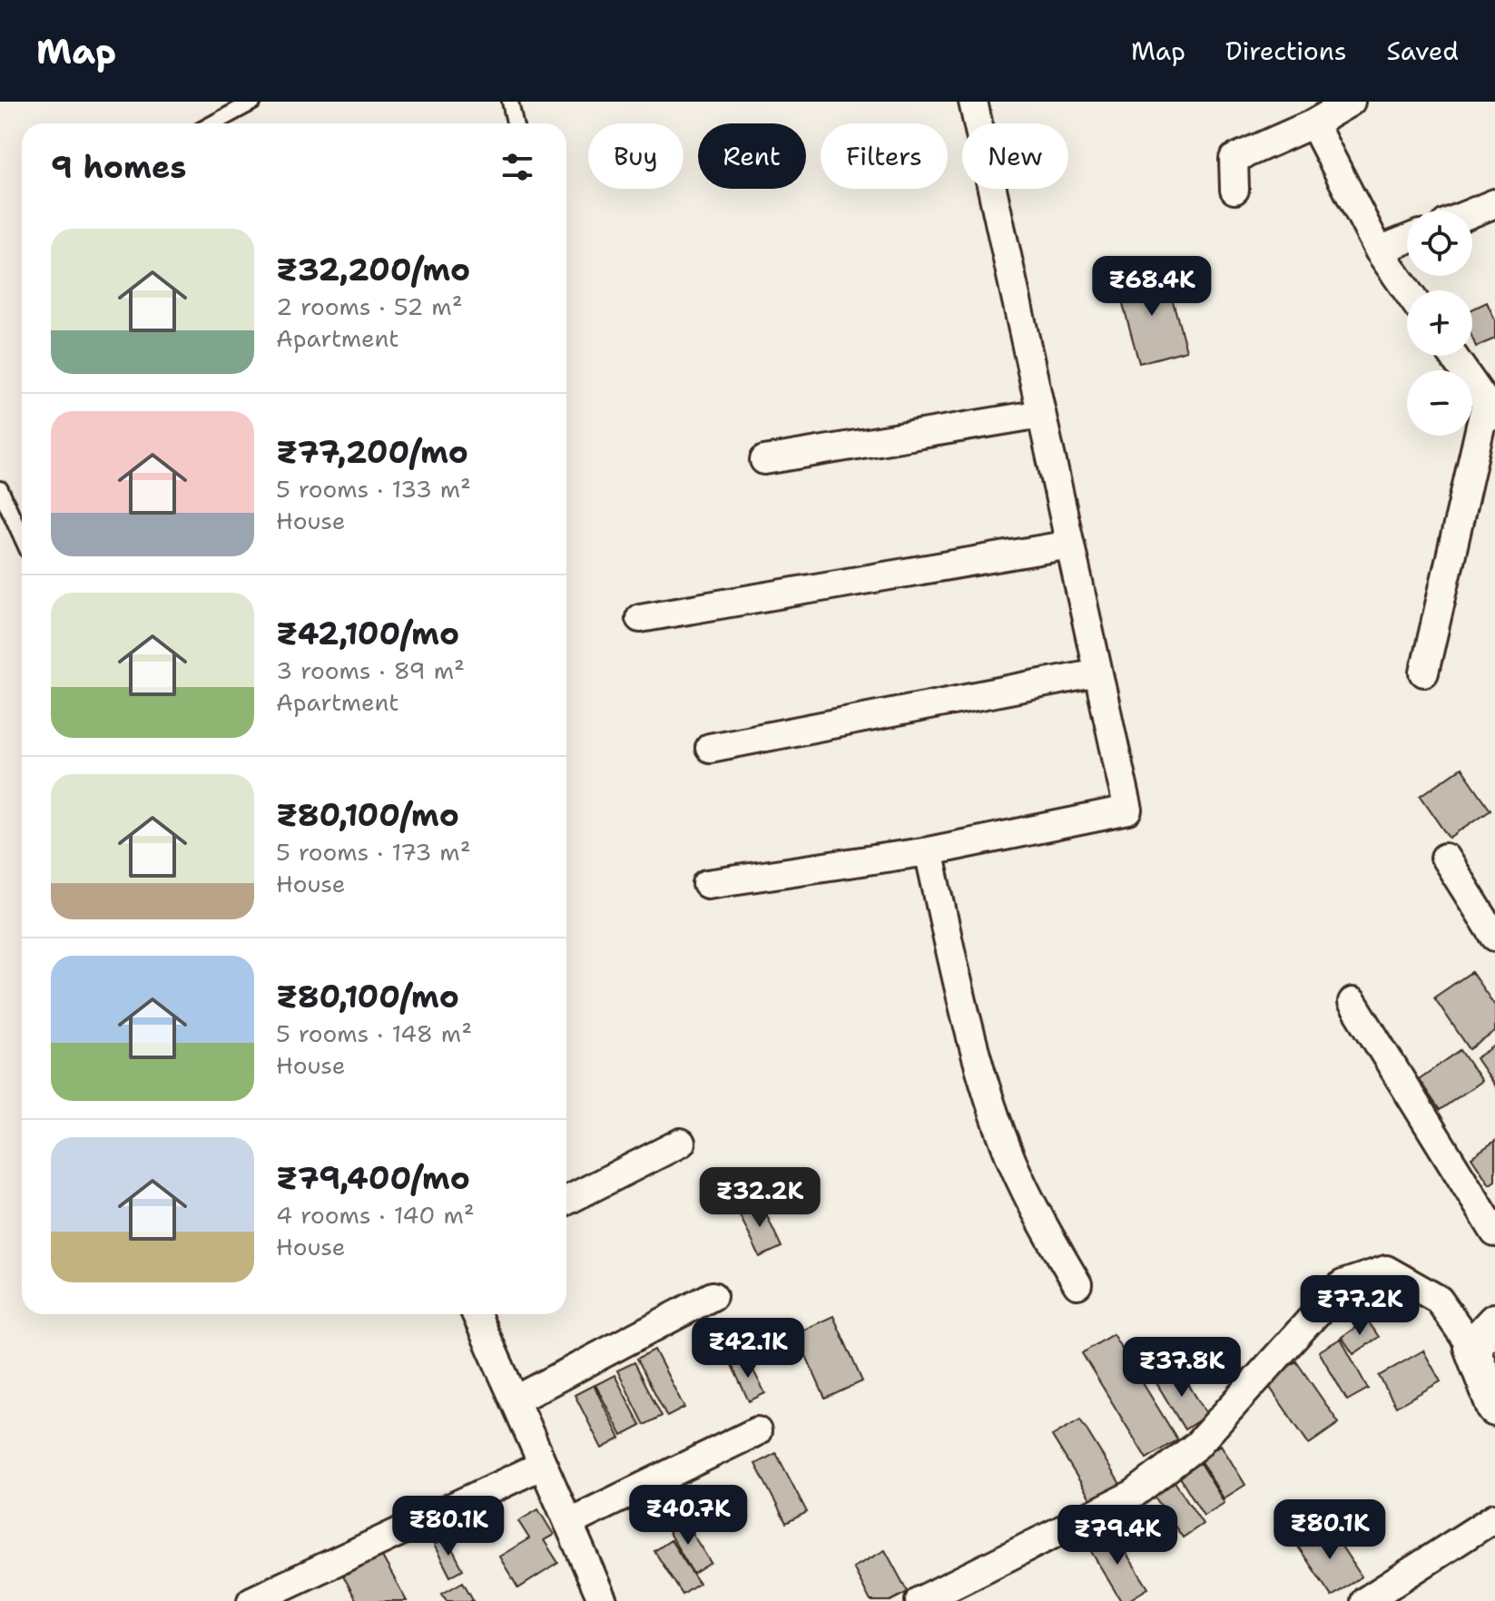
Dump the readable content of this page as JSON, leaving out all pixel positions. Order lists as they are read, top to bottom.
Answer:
{
  "page": {
    "header": "Map",
    "nav": ["Map", "Directions", "Saved"],
    "chip": [
      "Buy",
      "Rent",
      "Filters",
      "New"
    ],
    "heading": "9 homes",
    "map_buttons": ["+", "−"],
    "list": [
      {
        "name": "₹32,200/mo",
        "note": "2 rooms · 52 m² · Apartment"
      },
      {
        "name": "₹77,200/mo",
        "note": "5 rooms · 133 m² · House"
      },
      {
        "name": "₹42,100/mo",
        "note": "3 rooms · 89 m² · Apartment"
      },
      {
        "name": "₹80,100/mo",
        "note": "5 rooms · 173 m² · House"
      },
      {
        "name": "₹80,100/mo",
        "note": "5 rooms · 148 m² · House"
      },
      {
        "name": "₹79,400/mo",
        "note": "4 rooms · 140 m² · House"
      }
    ],
    "price": [
      "₹68.4K",
      "₹32.2K",
      "₹77.2K",
      "₹42.1K",
      "₹37.8K",
      "₹40.7K",
      "₹80.1K",
      "₹80.1K",
      "₹79.4K"
    ]
  }
}
